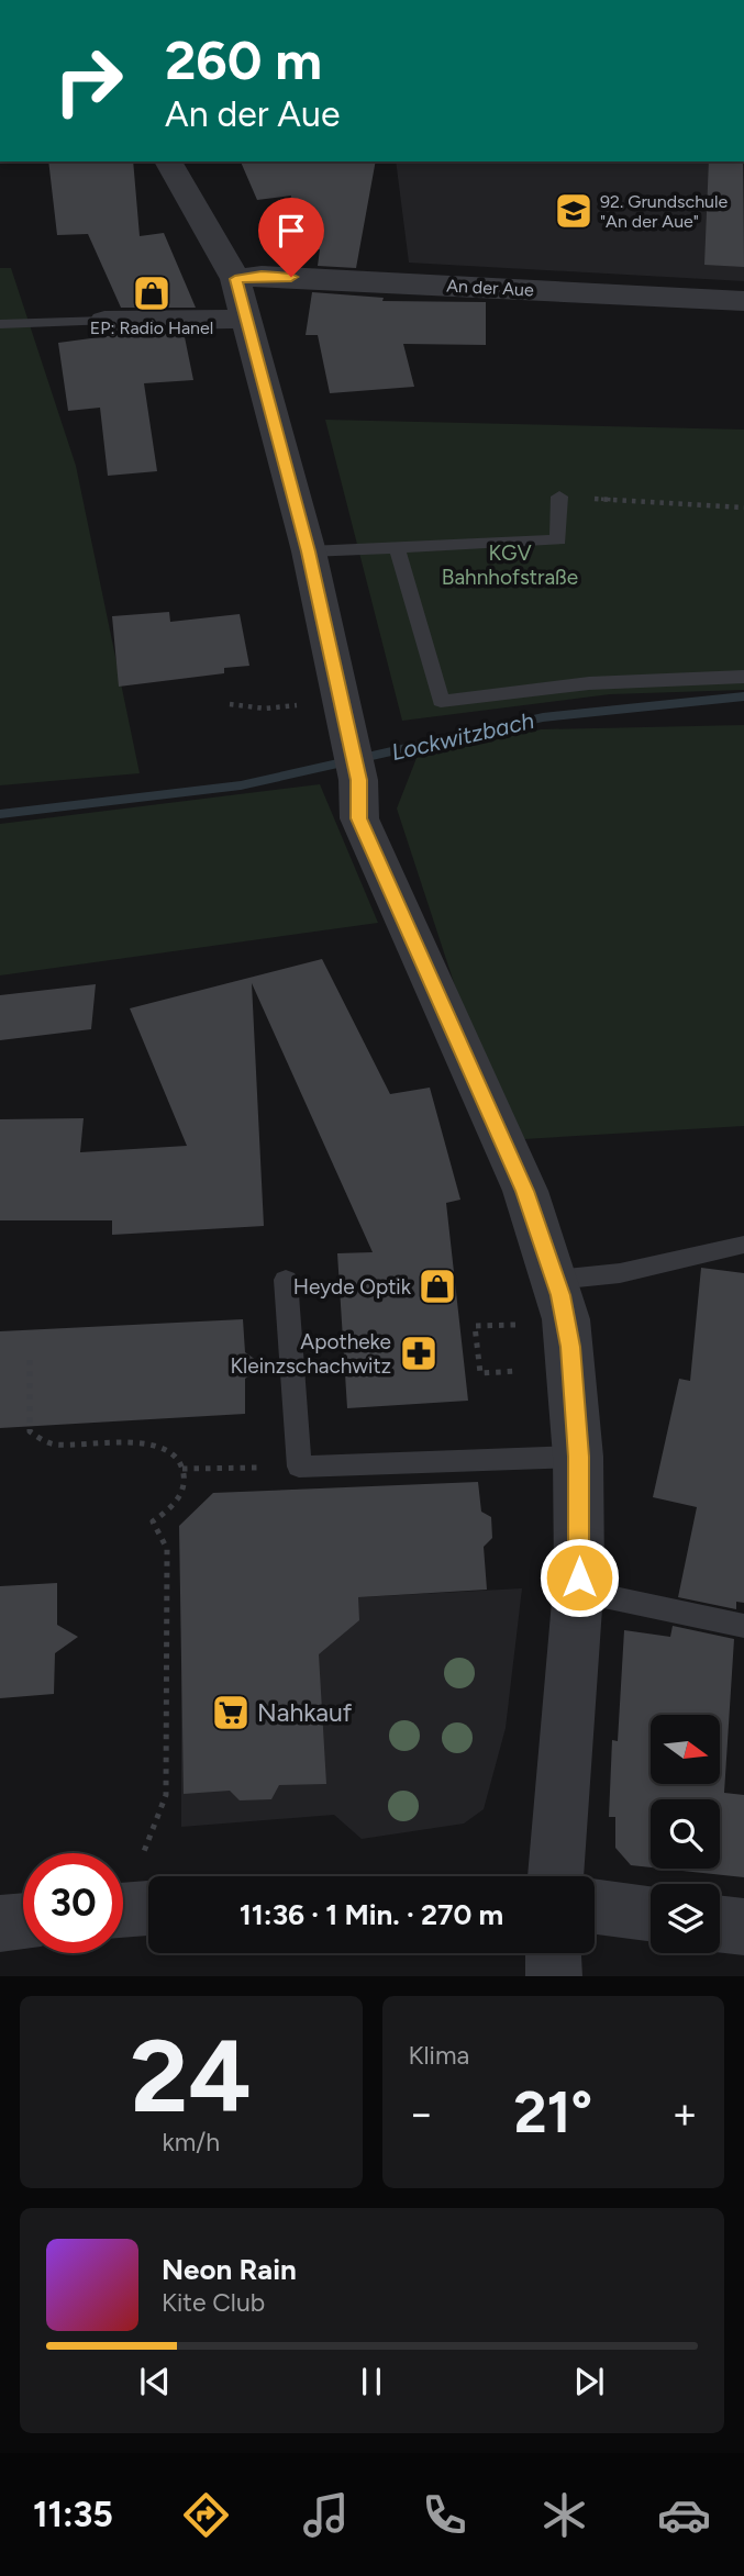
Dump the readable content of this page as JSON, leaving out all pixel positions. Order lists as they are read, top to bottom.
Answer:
{
  "streets": {
    "street": ["An der Aue"]
  },
  "water": ["Lockwitzbach"],
  "parks": ["KGV Bahnhofstraße"],
  "places": {
    "school or university": ["92. Grundschule \"An der Aue\""],
    "shop": ["EP: Radio Hanel", "Heyde Optik"],
    "pharmacy": ["Apotheke Kleinzschachwitz"],
    "supermarket": ["Nahkauf"]
  },
  "north": "right",
  "page": {
    "turn": ["260 m", "An der Aue"],
    "limit": "30",
    "trip": "11:36 · 1 Min. · 270 m",
    "tile": [
      ["24", "km/h"],
      "Klima"
    ],
    "heat": ["−", "21°", "+"],
    "song": ["Neon Rain", "Kite Club"],
    "tabs": "11:35"
  }
}
